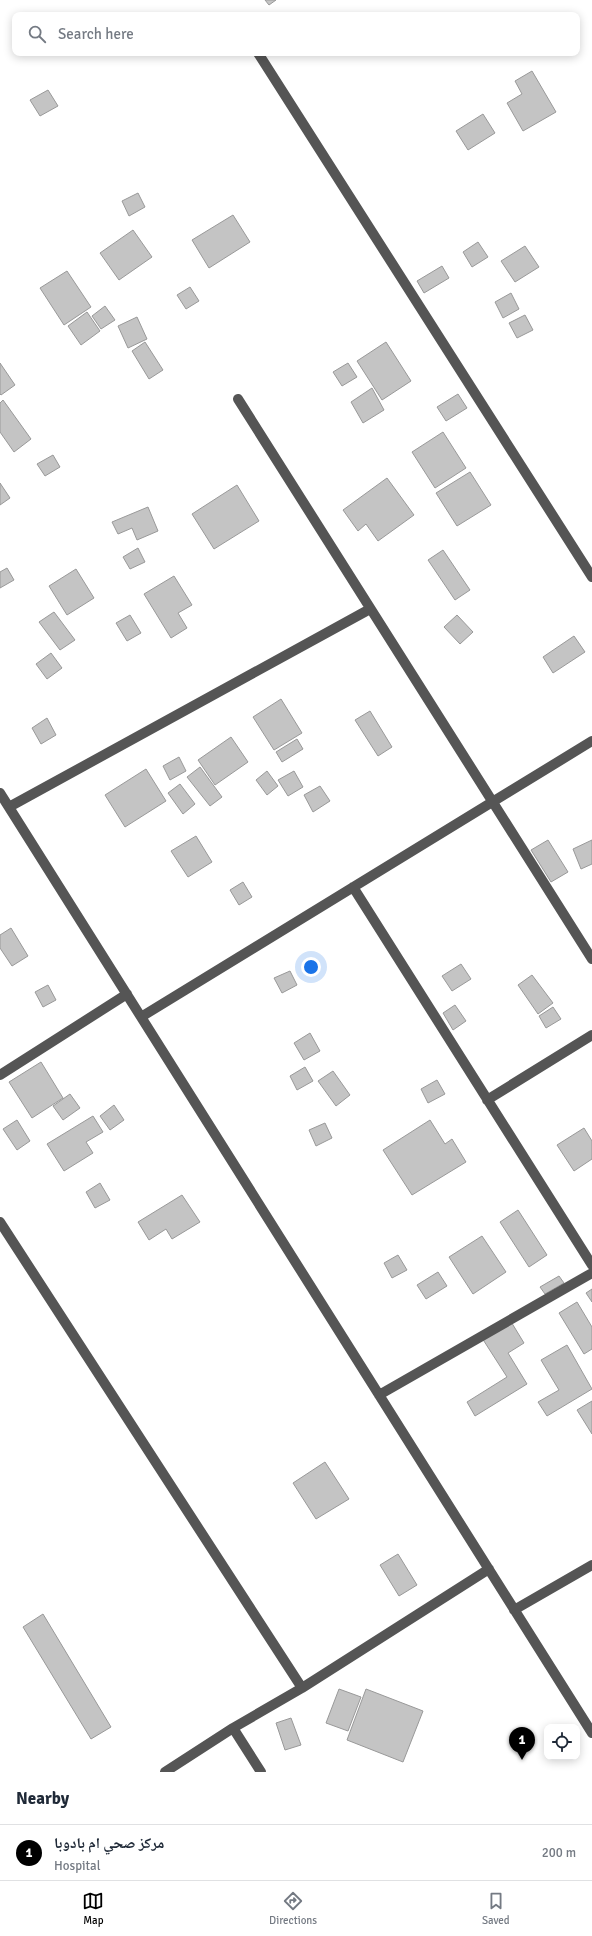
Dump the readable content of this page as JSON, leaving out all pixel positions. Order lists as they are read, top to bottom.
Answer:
{
  "page": {
    "search": "Search here",
    "pins": "1",
    "heading": "Nearby",
    "list": [
      {
        "mark": "1",
        "name": "مركز صحي ام بادوبا",
        "note": "Hospital",
        "value": "200 m"
      }
    ],
    "nav": ["Map", "Directions", "Saved"]
  }
}
